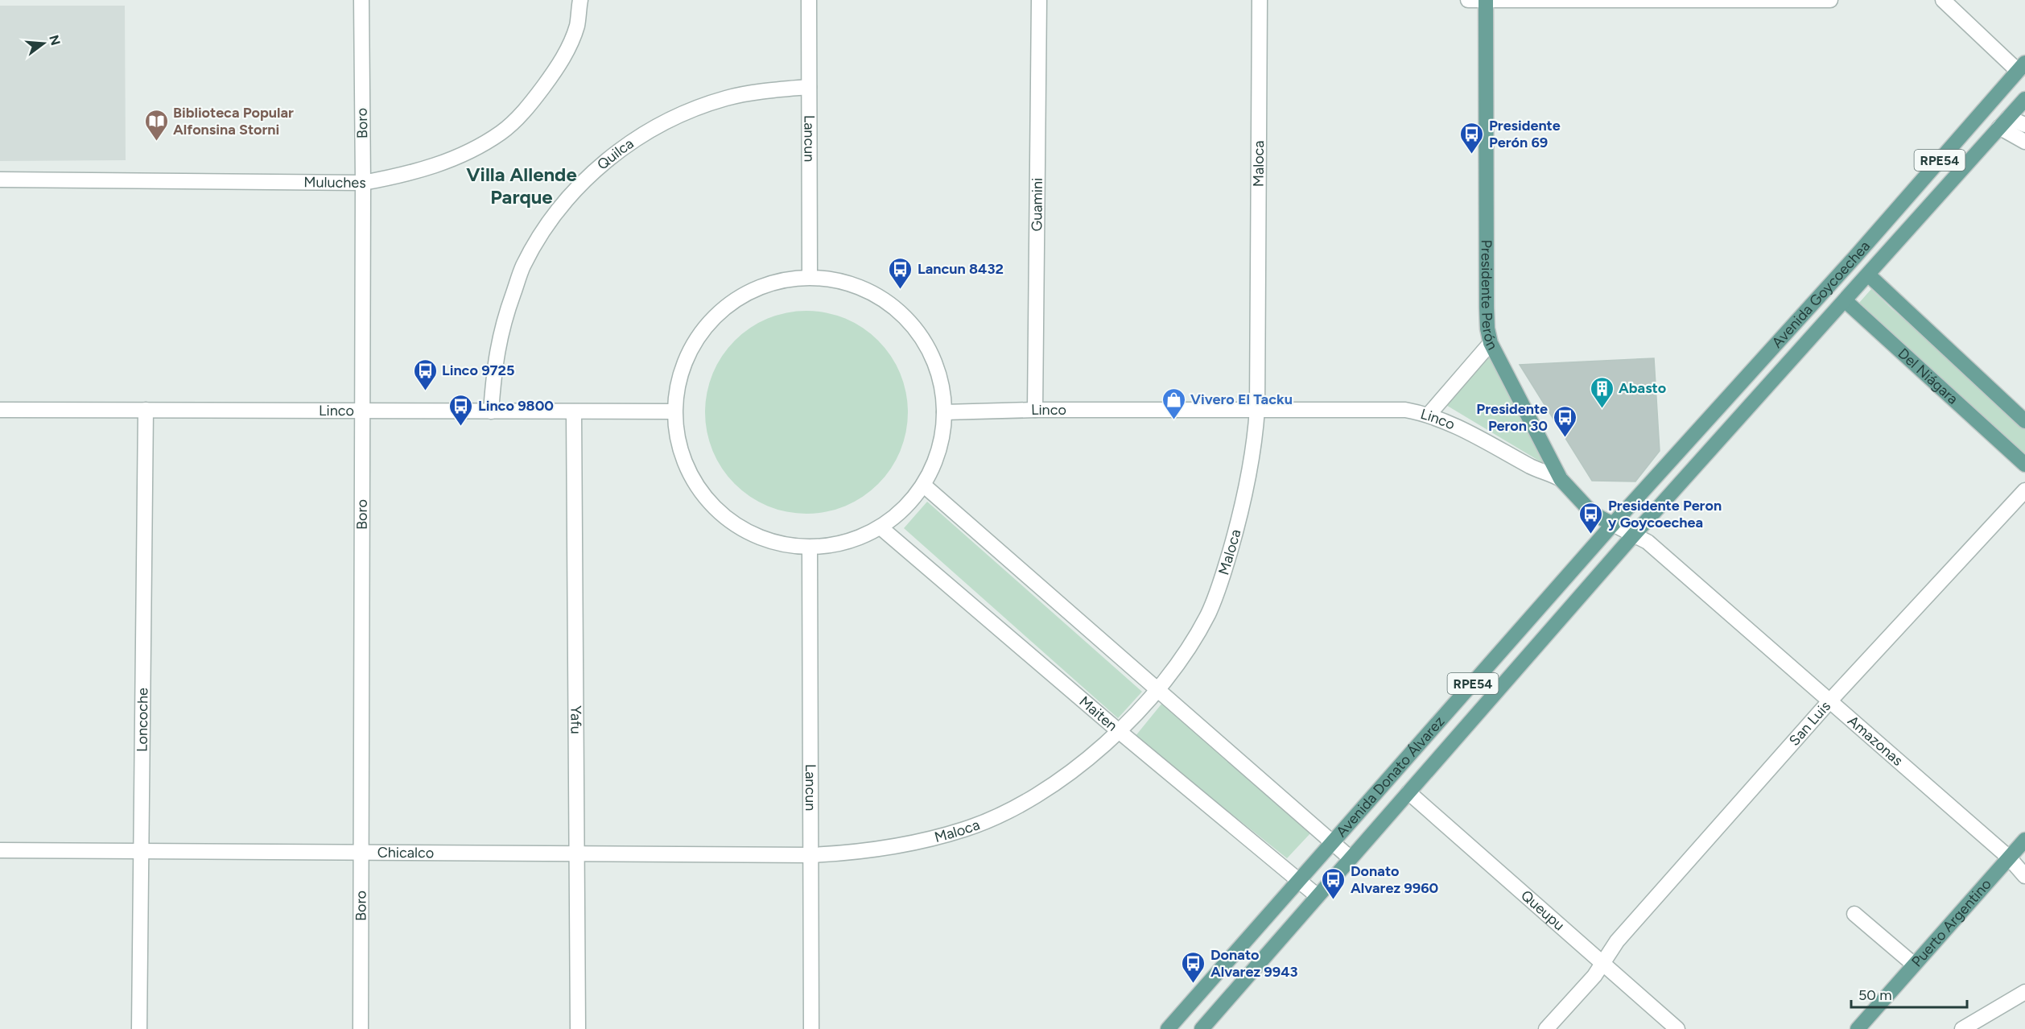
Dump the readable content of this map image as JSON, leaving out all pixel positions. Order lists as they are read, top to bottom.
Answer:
{
  "streets": {
    "main road": [
      "RPE54",
      "Presidente Perón",
      "Avenida Goycoechea",
      "Del Niágara",
      "Avenida Donato Álvarez",
      "Puerto Argentino"
    ],
    "street": [
      "Boro",
      "Lancun",
      "Quilca",
      "Maloca",
      "Muluches",
      "Guamini",
      "Linco",
      "Maiten",
      "Loncoche",
      "Yafu",
      "San Luis",
      "Amazonas",
      "Chicalco",
      "Queupu"
    ]
  },
  "crossings": [
    ["Boro", "Muluches"],
    ["Boro", "Linco"],
    ["Boro", "Chicalco"],
    ["Lancun", "Quilca"],
    ["Lancun", "Maloca"],
    ["Lancun", "Chicalco"],
    ["Quilca", "Linco"],
    ["Maloca", "Linco"],
    ["Maloca", "Maiten"],
    ["Maloca", "Chicalco"],
    ["Guamini", "Linco"],
    ["Presidente Perón", "Avenida Goycoechea"],
    ["Presidente Perón", "Linco"],
    ["Presidente Perón", "Amazonas"],
    ["Presidente Perón", "Avenida Donato Álvarez"],
    ["Avenida Goycoechea", "Del Niágara"],
    ["Avenida Goycoechea", "Amazonas"],
    ["Avenida Goycoechea", "Avenida Donato Álvarez"],
    ["Linco", "Loncoche"],
    ["Linco", "Yafu"],
    ["Maiten", "Avenida Donato Álvarez"],
    ["Loncoche", "Chicalco"],
    ["Yafu", "Chicalco"],
    ["San Luis", "Amazonas"],
    ["San Luis", "Queupu"],
    ["Amazonas", "Avenida Donato Álvarez"],
    ["Amazonas", "Puerto Argentino"],
    ["Avenida Donato Álvarez", "Queupu"]
  ],
  "districts": ["Villa Allende Parque"],
  "places": {
    "library": ["Biblioteca Popular Alfonsina Storni"],
    "bus stop": [
      "Presidente Perón 69",
      "Lancun 8432",
      "Linco 9725",
      "Linco 9800",
      "Presidente Peron 30",
      "Presidente Peron y Goycoechea",
      "Donato Alvarez 9960",
      "Donato Alvarez 9943"
    ],
    "building": ["Abasto"],
    "shop": ["Vivero El Tacku"]
  },
  "scale_bar": "50 m",
  "north": "right"
}
